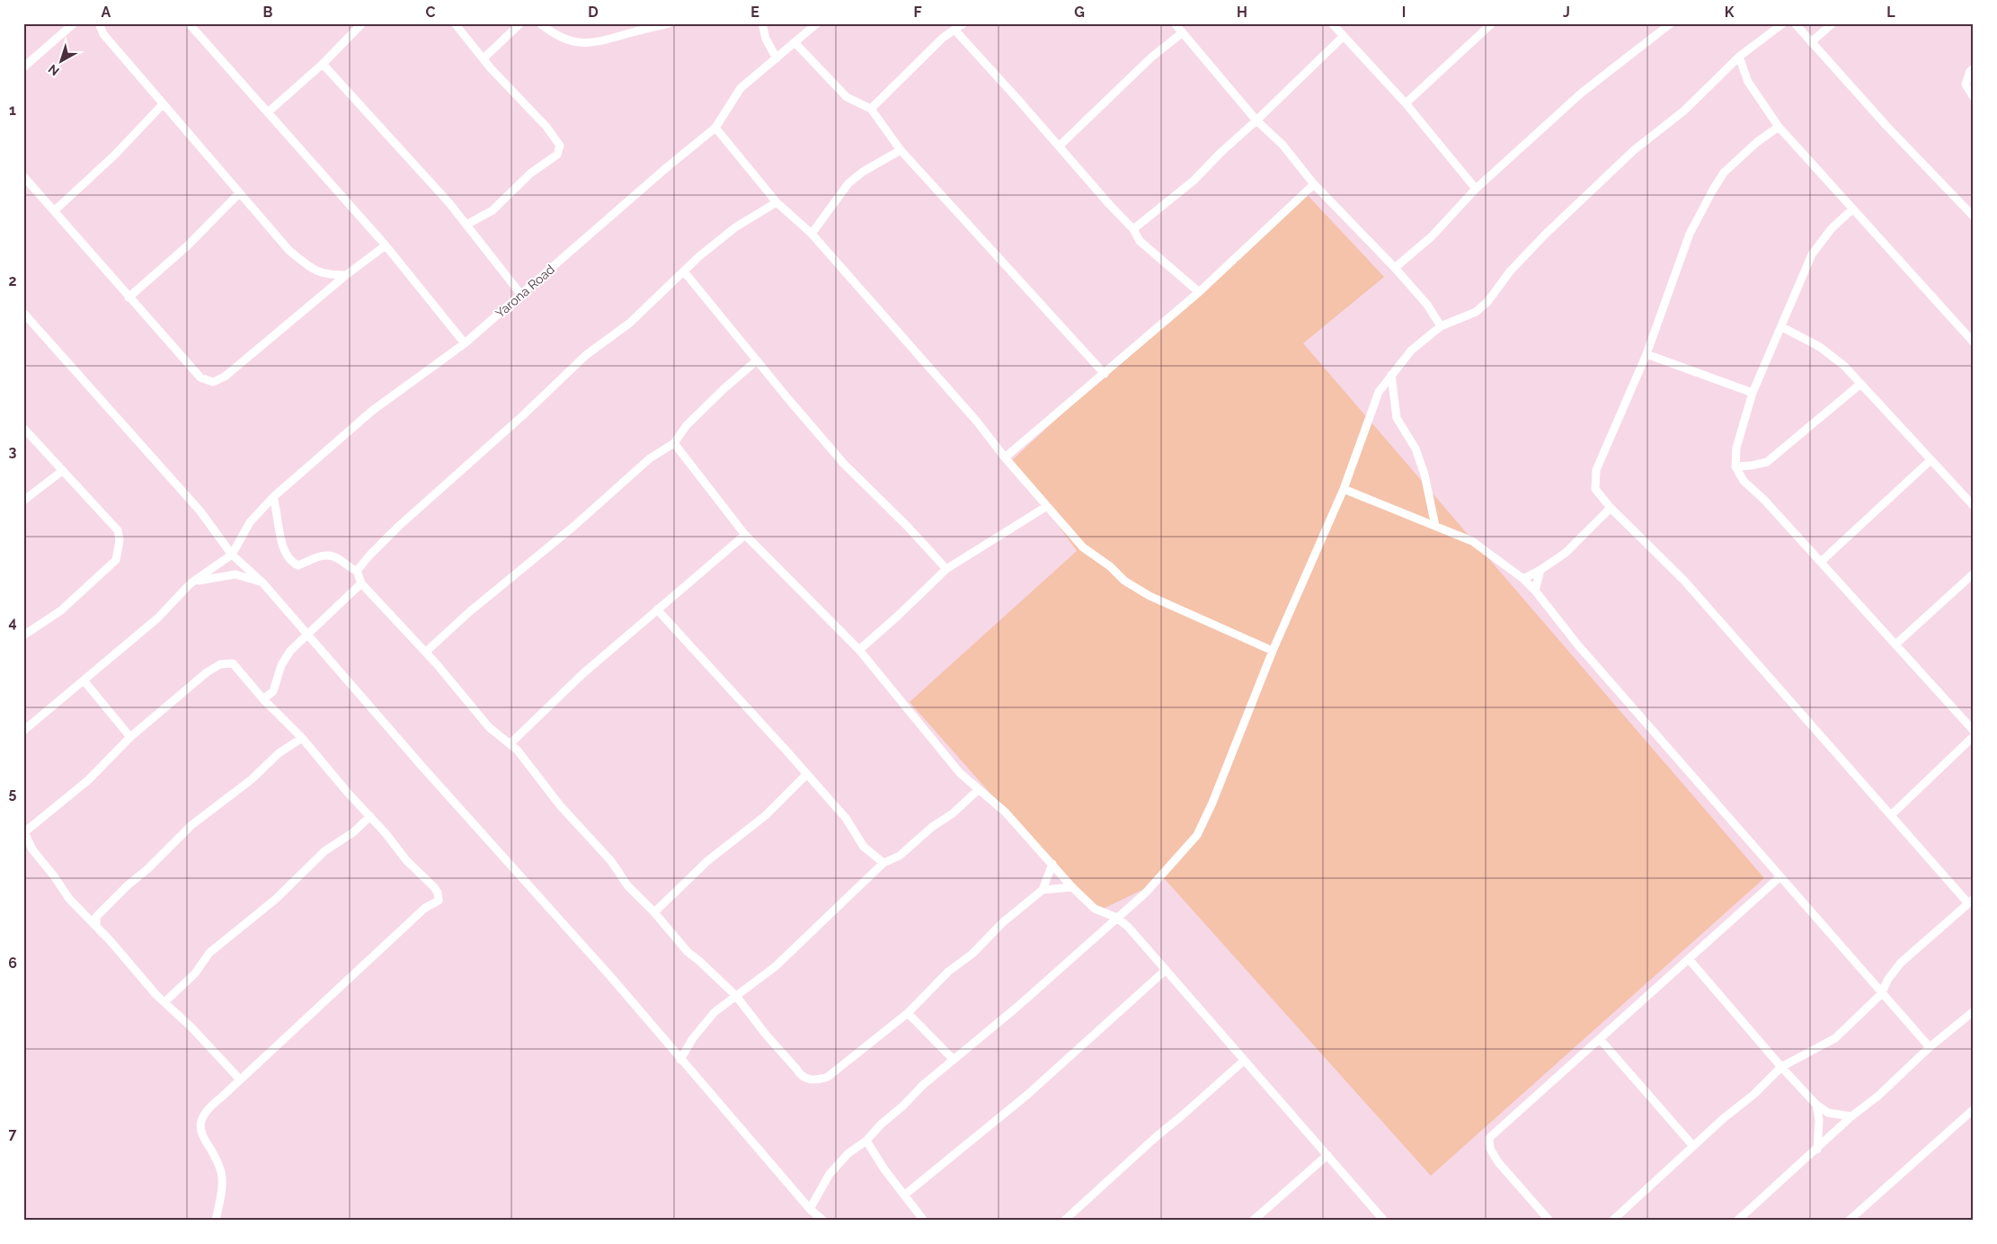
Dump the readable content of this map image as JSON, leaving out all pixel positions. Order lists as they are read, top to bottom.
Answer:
{
  "streets": {
    "street": ["Yarona Road"]
  },
  "north": "bottom left",
  "grid": {
    "columns": [
      "A",
      "B",
      "C",
      "D",
      "E",
      "F",
      "G",
      "H",
      "I",
      "J",
      "K",
      "L"
    ],
    "rows": [
      "1",
      "2",
      "3",
      "4",
      "5",
      "6",
      "7"
    ]
  }
}
